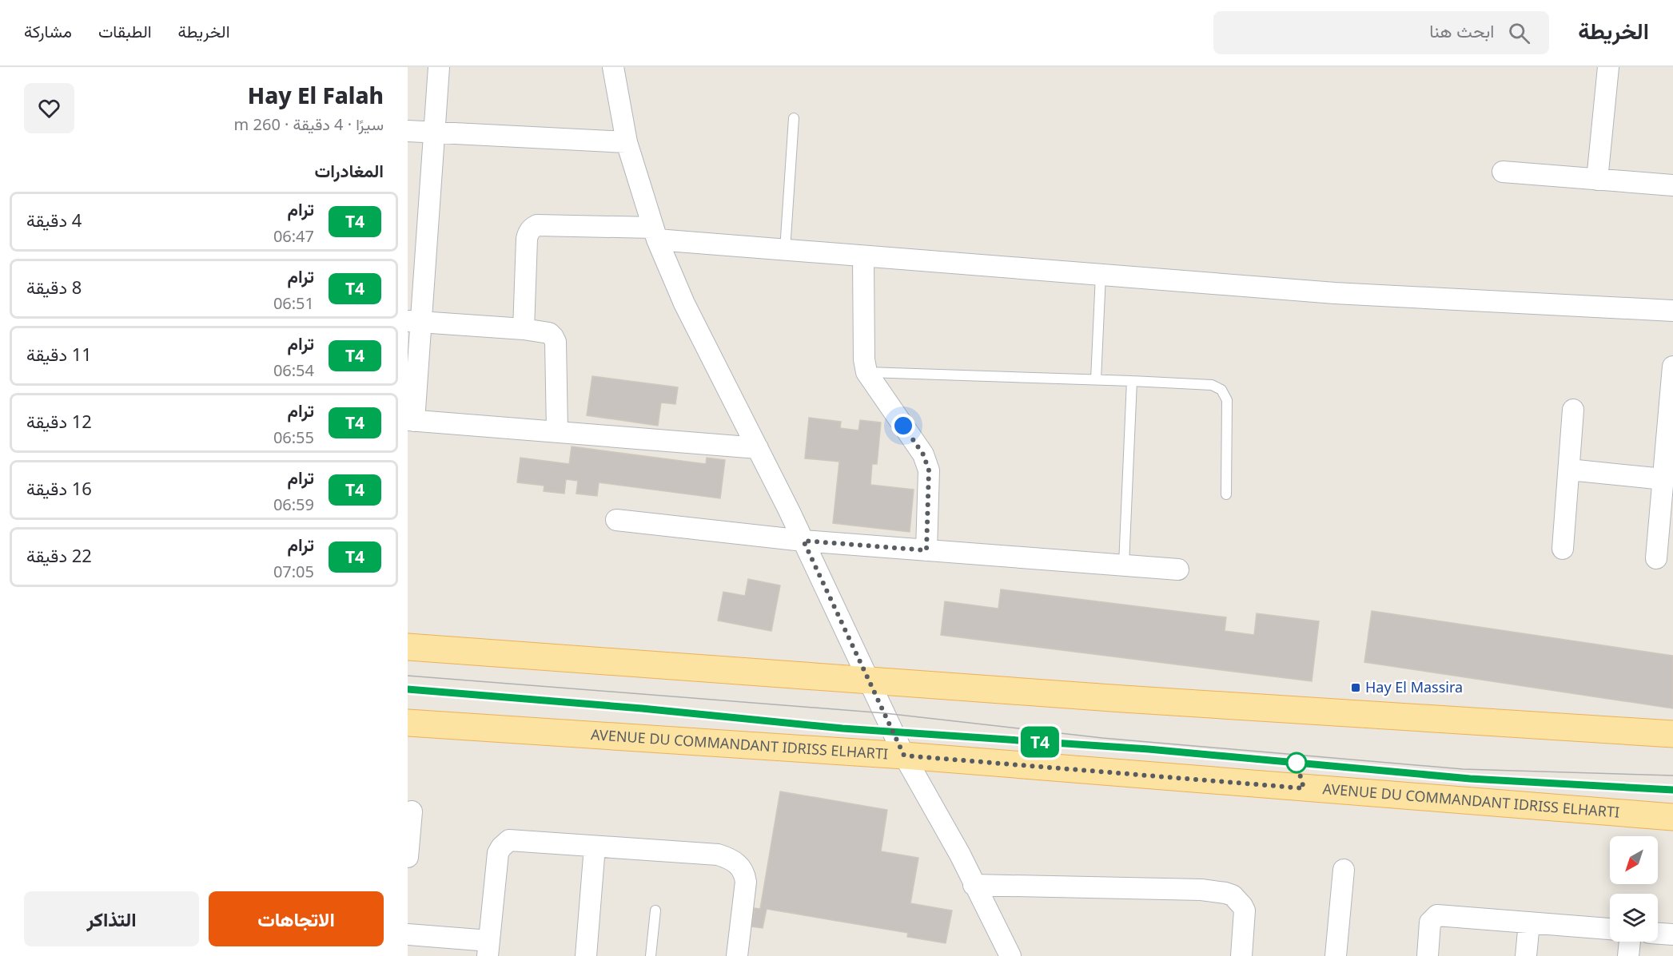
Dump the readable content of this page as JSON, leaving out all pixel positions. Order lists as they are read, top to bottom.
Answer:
{
  "streets": {
    "main road": ["AVENUE DU COMMANDANT IDRISS ELHARTI"]
  },
  "places": {
    "transit": ["Hay El Massira"]
  },
  "lines": ["tram line T4"],
  "north": "bottom left",
  "page": {
    "header": "الخريطة",
    "search": "ابحث هنا",
    "nav": ["الخريطة", "الطبقات", "مشاركة"],
    "on_map": "T4",
    "heading": [
      ["Hay El Falah", "سيرًا · 4 دقيقة · 260 m"],
      "المغادرات"
    ],
    "list": [
      {
        "mark": "T4",
        "name": "ترام",
        "note": "06:47",
        "value": "4 دقيقة"
      },
      {
        "mark": "T4",
        "name": "ترام",
        "note": "06:51",
        "value": "8 دقيقة"
      },
      {
        "mark": "T4",
        "name": "ترام",
        "note": "06:54",
        "value": "11 دقيقة"
      },
      {
        "mark": "T4",
        "name": "ترام",
        "note": "06:55",
        "value": "12 دقيقة"
      },
      {
        "mark": "T4",
        "name": "ترام",
        "note": "06:59",
        "value": "16 دقيقة"
      },
      {
        "mark": "T4",
        "name": "ترام",
        "note": "07:05",
        "value": "22 دقيقة"
      }
    ],
    "buttons": ["الاتجاهات", "التذاكر"]
  }
}
